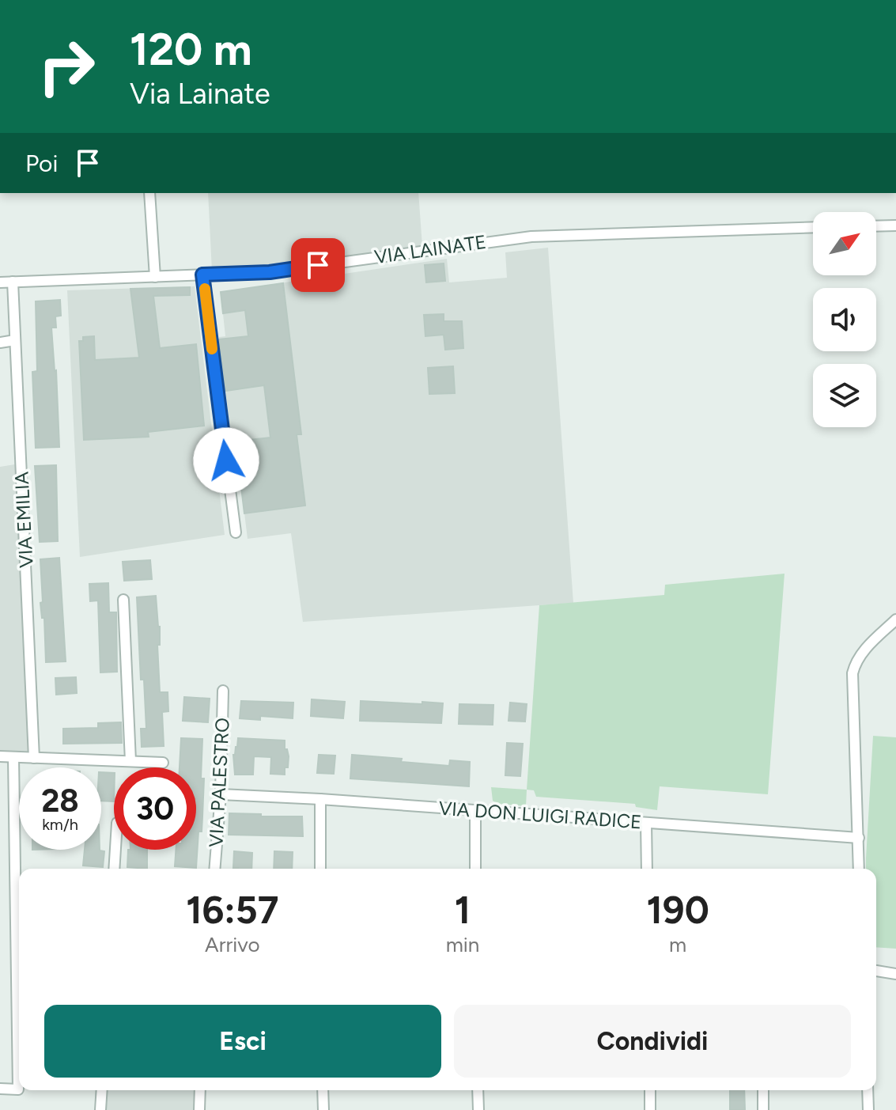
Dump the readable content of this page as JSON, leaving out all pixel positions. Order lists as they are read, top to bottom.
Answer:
{
  "streets": {
    "street": [
      "VIA LAINATE",
      "VIA EMILIA",
      "VIA PALESTRO",
      "VIA DON LUIGI RADICE"
    ]
  },
  "crossings": [
    ["VIA LAINATE", "VIA EMILIA"],
    ["VIA PALESTRO", "VIA DON LUIGI RADICE"]
  ],
  "north": "top right",
  "page": {
    "turn": ["120 m", "Via Lainate"],
    "then": "Poi",
    "speed": "28 km/h",
    "limit": "30",
    "eta": [
      "16:57",
      "Arrivo",
      "1",
      "min",
      "190",
      "m"
    ],
    "buttons": ["Esci", "Condividi"]
  }
}
